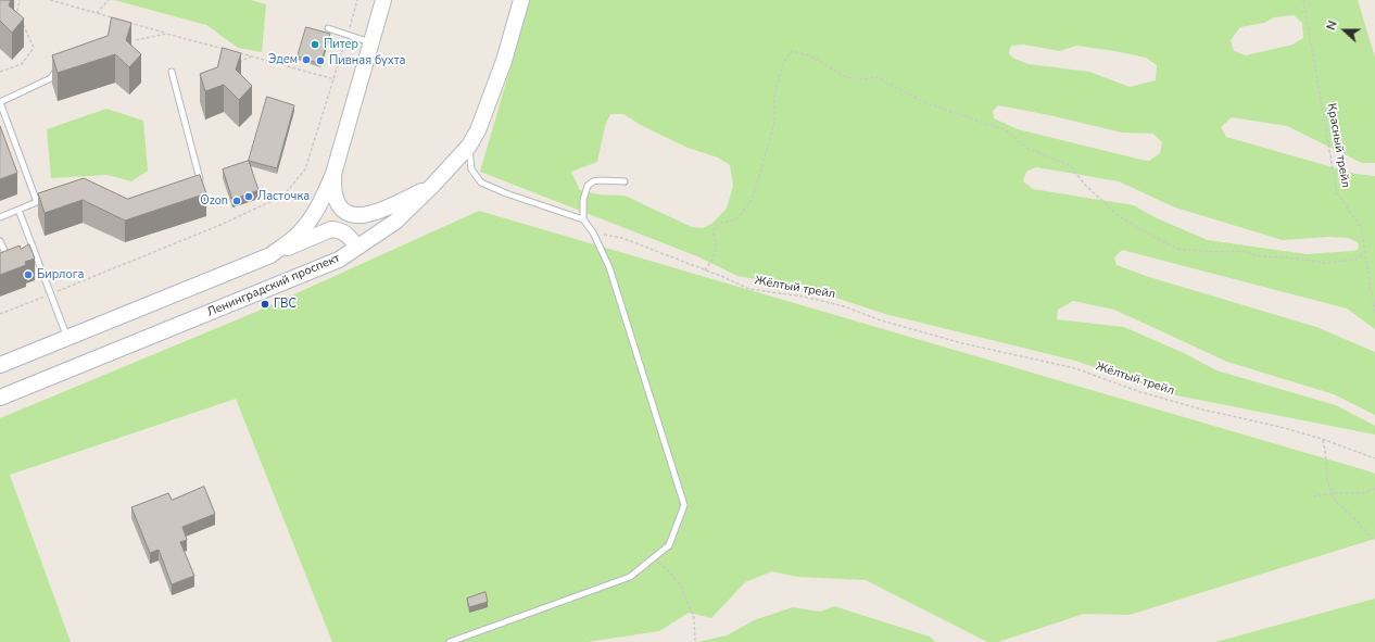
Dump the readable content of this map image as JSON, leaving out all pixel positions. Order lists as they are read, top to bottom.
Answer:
{
  "streets": {
    "main road": ["Ленинградский проспект"],
    "path": ["Красный трейл", "Жёлтый трейл"]
  },
  "places": [
    "Питер",
    "Эдем",
    "Пивная бухта",
    "Ласточка",
    "Ozon",
    "Бирлога",
    "ГВС"
  ],
  "north": "left"
}
